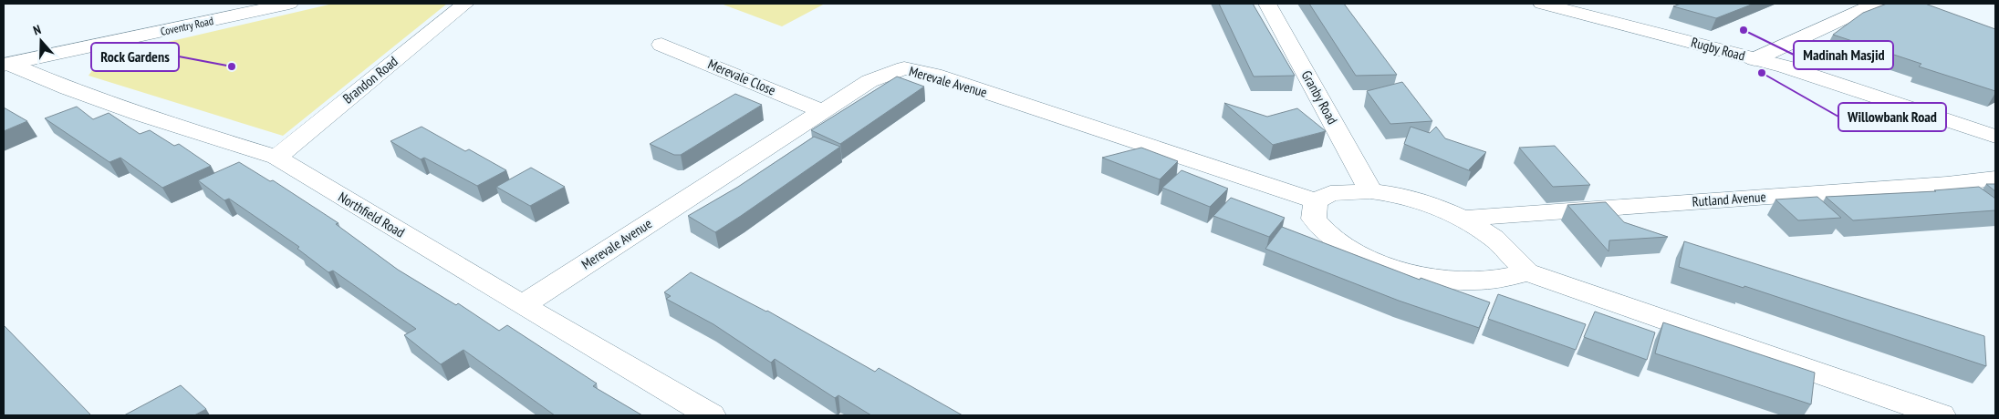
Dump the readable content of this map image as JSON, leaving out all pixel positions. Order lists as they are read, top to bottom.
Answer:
{
  "streets": {
    "street": [
      "Coventry Road",
      "Rugby Road",
      "Merevale Close",
      "Brandon Road",
      "Merevale Avenue",
      "Granby Road",
      "Rutland Avenue",
      "Northfield Road"
    ]
  },
  "crossings": [
    ["Coventry Road", "Northfield Road"],
    ["Merevale Close", "Merevale Avenue"],
    ["Brandon Road", "Northfield Road"],
    ["Merevale Avenue", "Northfield Road"]
  ],
  "places": ["Madinah Masjid", "Rock Gardens", "Willowbank Road"],
  "north": "top"
}
